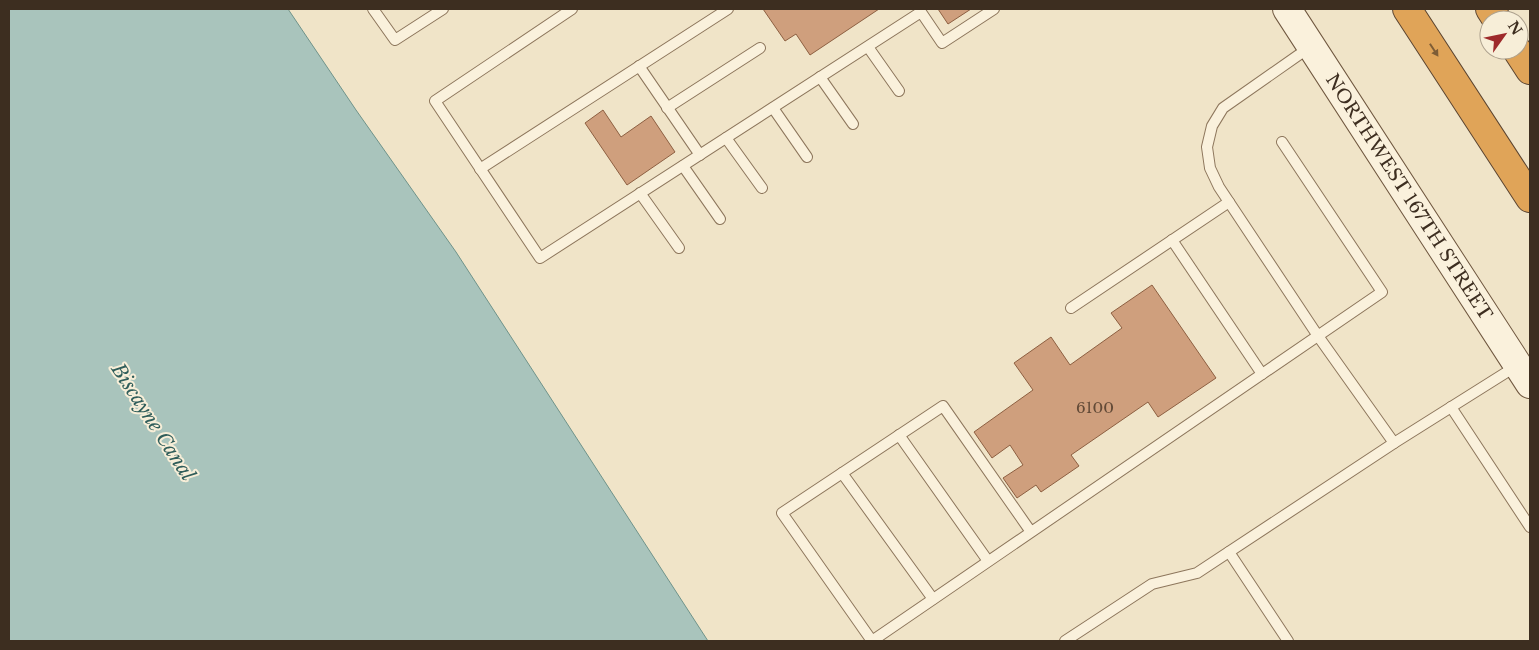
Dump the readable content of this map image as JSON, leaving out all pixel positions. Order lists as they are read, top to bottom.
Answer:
{
  "streets": {
    "street": ["NORTHWEST 167TH STREET"]
  },
  "water": ["Biscayne Canal"],
  "house_numbers": ["6100"],
  "north": "top right"
}
